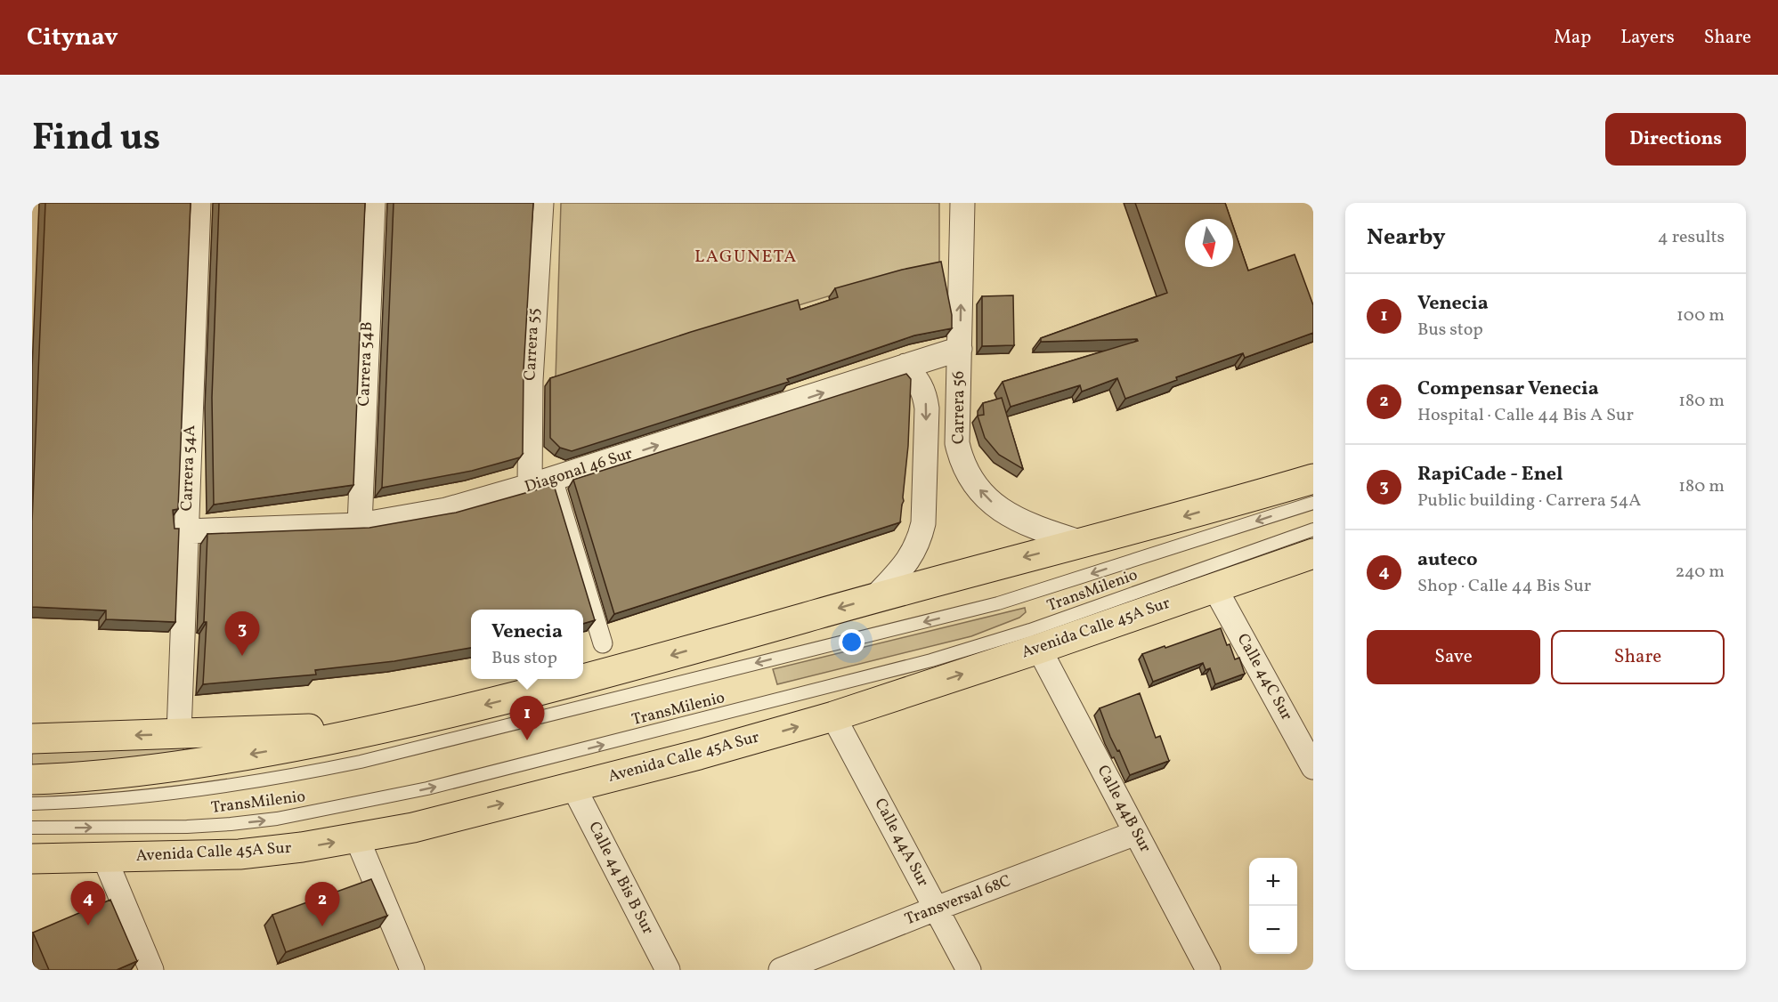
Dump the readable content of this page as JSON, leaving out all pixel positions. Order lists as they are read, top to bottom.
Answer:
{
  "streets": {
    "highway": ["Avenida Calle 45A Sur"],
    "street": [
      "Carrera 55",
      "Carrera 54B",
      "Carrera 56",
      "Carrera 54A",
      "Diagonal 46 Sur",
      "Calle 44C Sur",
      "Calle 44B Sur",
      "Calle 44A Sur",
      "Calle 44 Bis B Sur",
      "Transversal 68C"
    ],
    "lane": ["TransMilenio"]
  },
  "crossings": [
    ["Carrera 55", "Diagonal 46 Sur"],
    ["Carrera 54B", "Diagonal 46 Sur"],
    ["Carrera 56", "Diagonal 46 Sur"],
    ["Carrera 54A", "Diagonal 46 Sur"],
    ["Avenida Calle 45A Sur", "Calle 44C Sur"],
    ["Avenida Calle 45A Sur", "Calle 44B Sur"],
    ["Avenida Calle 45A Sur", "Calle 44A Sur"],
    ["Avenida Calle 45A Sur", "Calle 44 Bis B Sur"],
    ["Calle 44B Sur", "Transversal 68C"],
    ["Calle 44A Sur", "Transversal 68C"]
  ],
  "one_way": ["Diagonal 46 Sur"],
  "districts": ["LAGUNETA"],
  "north": "bottom",
  "page": {
    "header": "Citynav",
    "nav": ["Map", "Layers", "Share"],
    "title": "Find us",
    "buttons": [
      "Directions",
      ["Save", "Share"]
    ],
    "heading": ["Nearby", "4 results"],
    "list": [
      {
        "mark": "1",
        "name": "Venecia",
        "note": "Bus stop",
        "value": "100 m"
      },
      {
        "mark": "2",
        "name": "Compensar Venecia",
        "note": "Hospital · Calle 44 Bis A Sur",
        "value": "180 m"
      },
      {
        "mark": "3",
        "name": "RapiCade - Enel",
        "note": "Public building · Carrera 54A",
        "value": "180 m"
      },
      {
        "mark": "4",
        "name": "auteco",
        "note": "Shop · Calle 44 Bis Sur",
        "value": "240 m"
      }
    ],
    "popup": ["Venecia", "Bus stop"],
    "pins": [
      "3",
      "1",
      "4",
      "2"
    ],
    "map_buttons": ["+", "−"]
  }
}
